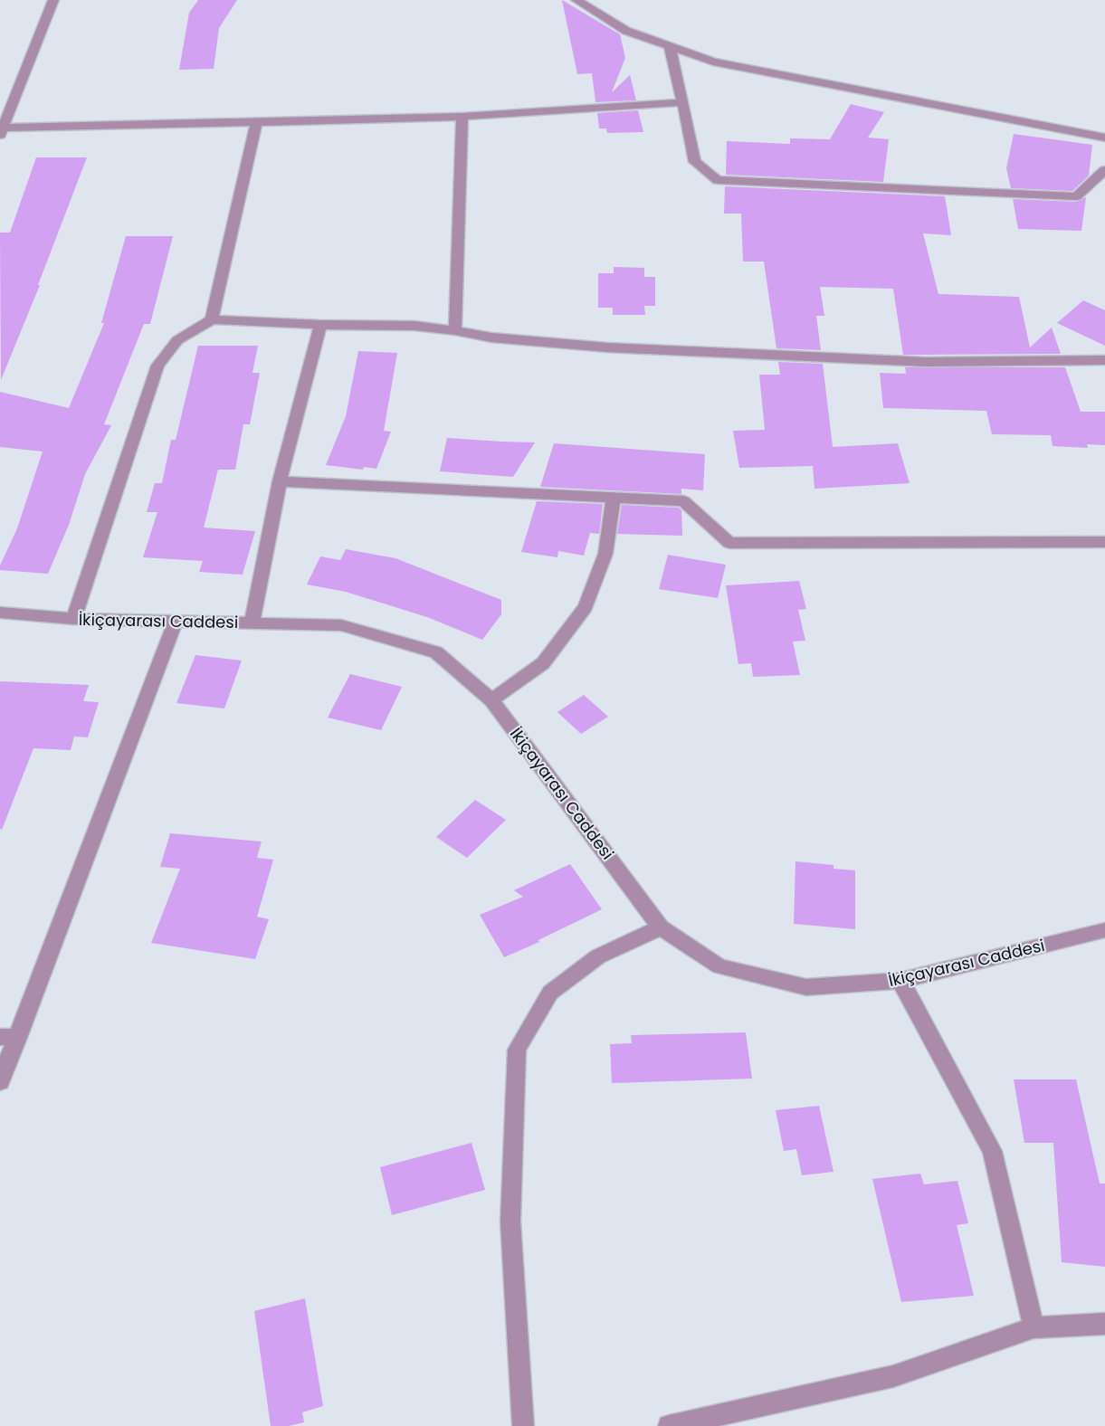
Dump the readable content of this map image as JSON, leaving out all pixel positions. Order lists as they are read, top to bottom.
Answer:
{
  "streets": {
    "street": ["İkiçayarası Caddesi"]
  }
}
